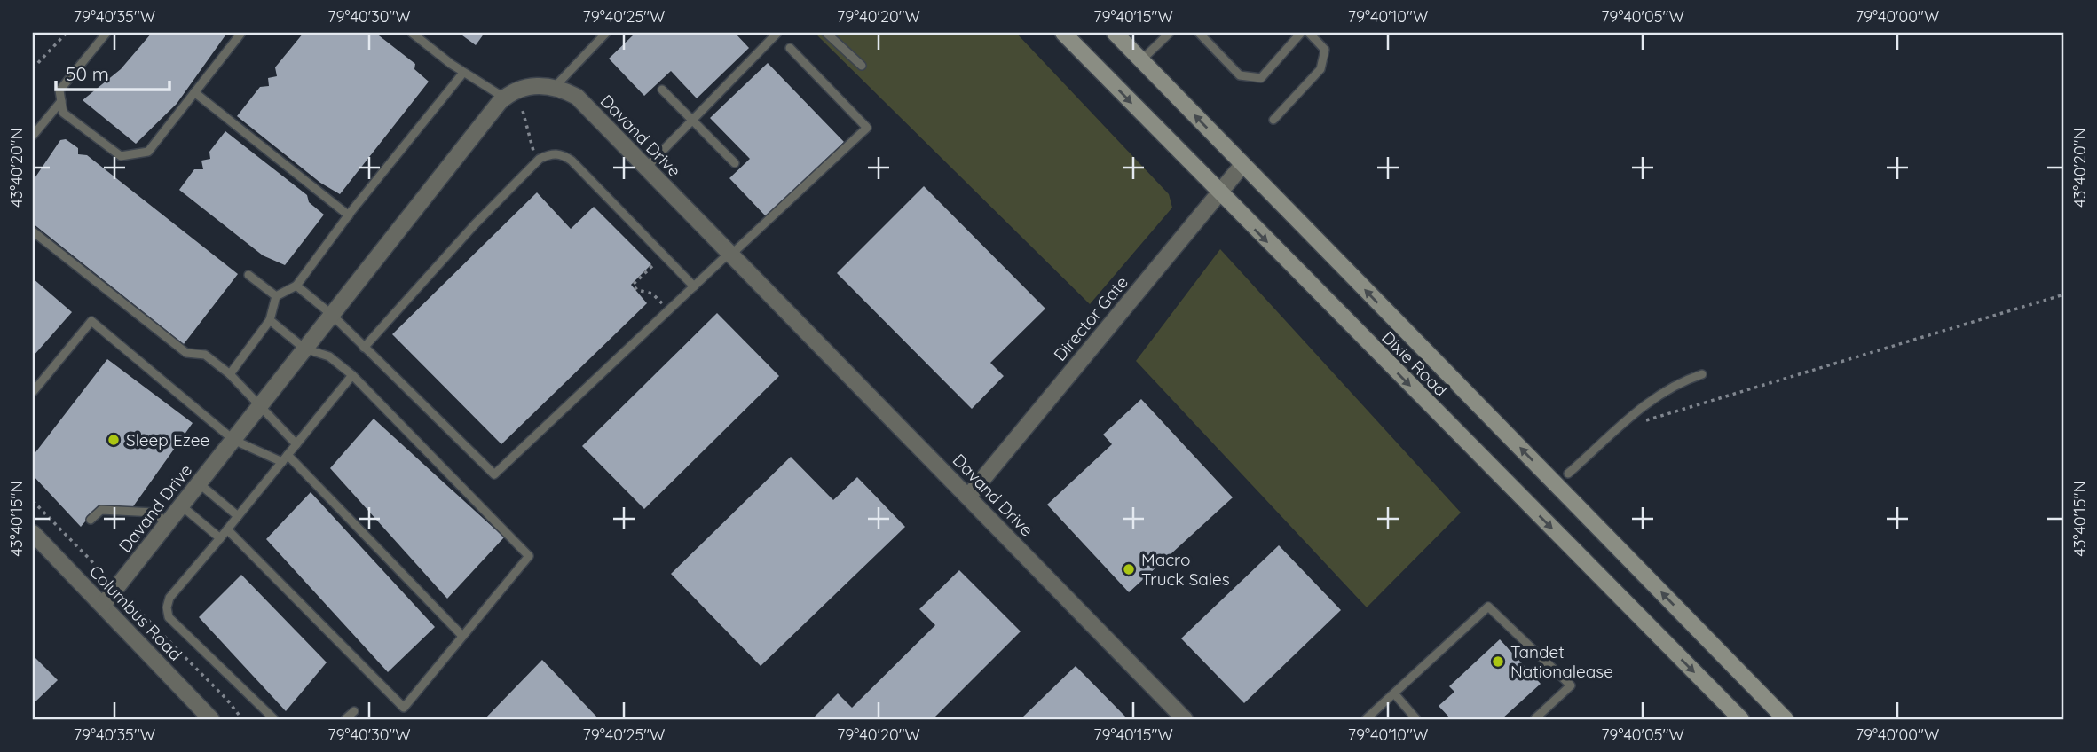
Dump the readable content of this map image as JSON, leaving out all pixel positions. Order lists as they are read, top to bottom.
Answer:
{
  "streets": {
    "main road": ["Dixie Road"],
    "street": ["Davand Drive", "Director Gate", "Columbus Road"]
  },
  "crossings": [
    ["Davand Drive", "Director Gate"],
    ["Davand Drive", "Columbus Road"],
    ["Director Gate", "Dixie Road"]
  ],
  "places": ["Sleep Ezee", "Macro Truck Sales", "Tandet Nationalease"],
  "scale_bar": "50 m",
  "coordinates": [
    "79°40'35\"W",
    "79°40'30\"W",
    "79°40'25\"W",
    "79°40'20\"W",
    "79°40'15\"W",
    "79°40'10\"W",
    "79°40'05\"W",
    "79°40'00\"W",
    "43°40'20\"N",
    "43°40'15\"N"
  ]
}
